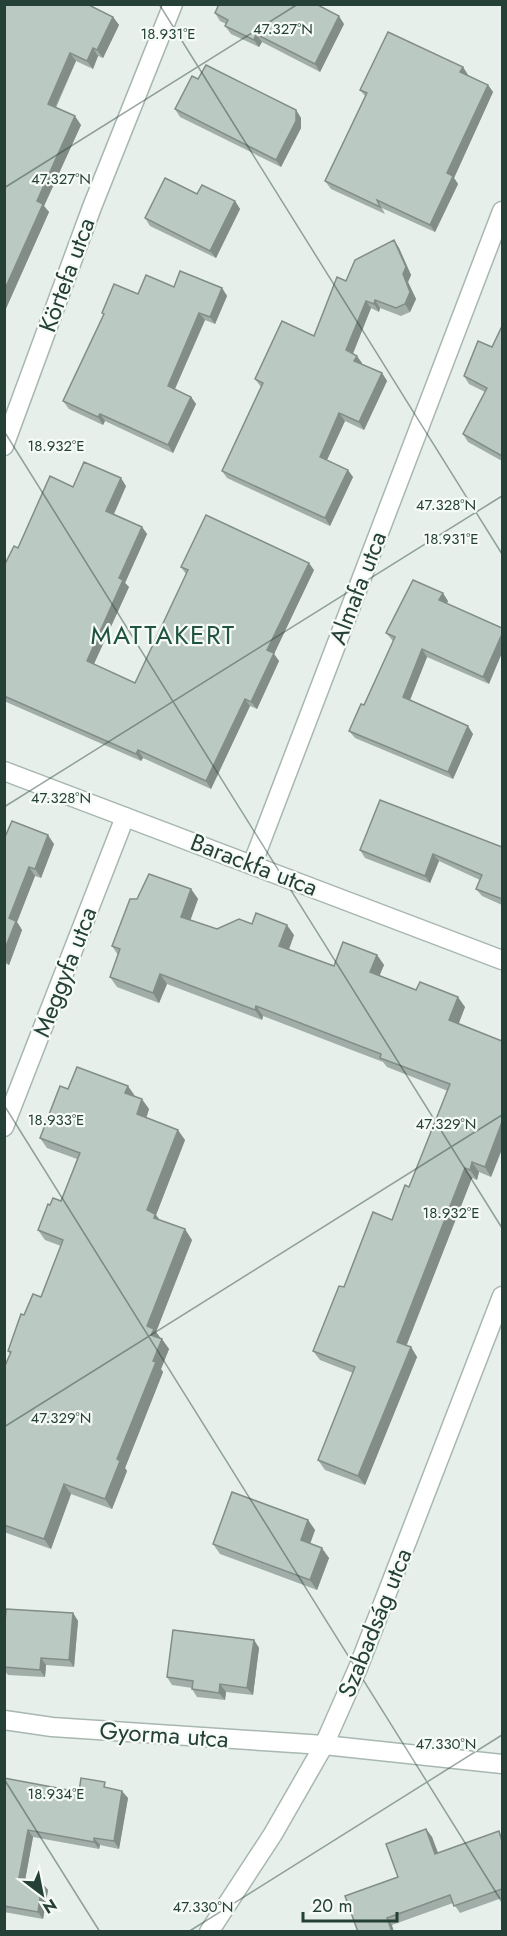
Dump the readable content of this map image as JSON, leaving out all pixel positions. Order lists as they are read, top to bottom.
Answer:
{
  "streets": {
    "street": [
      "Körtefa utca",
      "Almafa utca",
      "Barackfa utca",
      "Meggyfa utca",
      "Szabadság utca",
      "Gyorma utca"
    ]
  },
  "crossings": [
    ["Almafa utca", "Barackfa utca"],
    ["Barackfa utca", "Meggyfa utca"],
    ["Szabadság utca", "Gyorma utca"]
  ],
  "districts": ["MATTAKERT"],
  "scale_bar": "20 m",
  "north": "bottom right",
  "coordinates": [
    "47.327°N",
    "18.931°E",
    "18.932°E",
    "47.328°N",
    "18.933°E",
    "47.329°N",
    "47.330°N",
    "18.934°E"
  ]
}
